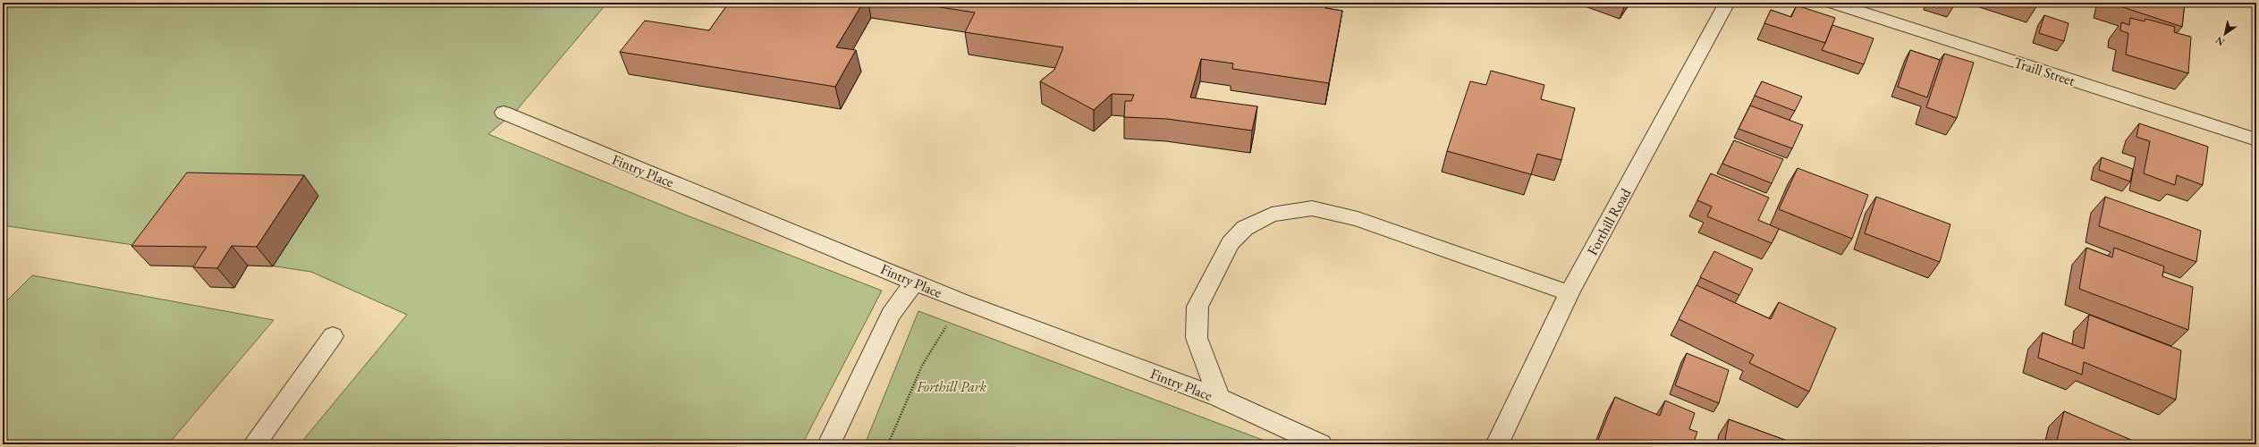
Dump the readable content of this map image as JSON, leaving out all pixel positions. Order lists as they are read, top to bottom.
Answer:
{
  "streets": {
    "street": ["Traill Street", "Fintry Place", "Forthill Road"]
  },
  "parks": ["Forthill Park"],
  "north": "bottom left"
}
